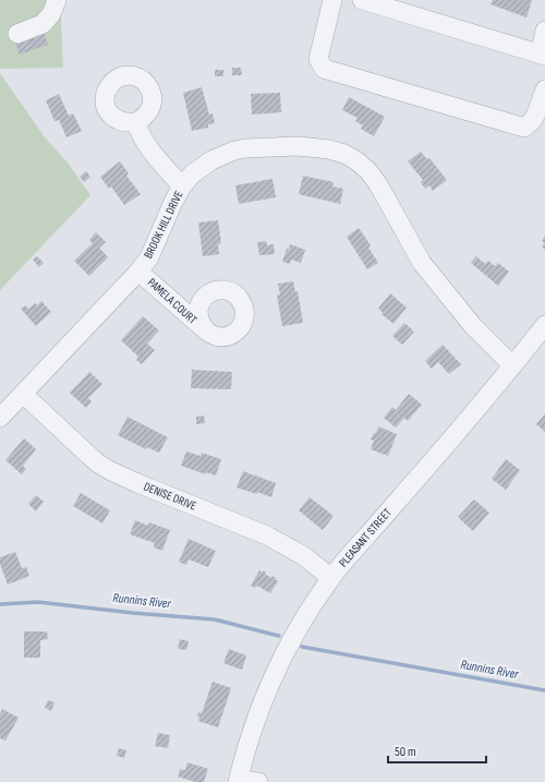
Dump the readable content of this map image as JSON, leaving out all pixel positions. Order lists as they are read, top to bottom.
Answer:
{
  "streets": {
    "street": [
      "BROOK HILL DRIVE",
      "PAMELA COURT",
      "DENISE DRIVE",
      "PLEASANT STREET"
    ]
  },
  "crossings": [
    ["BROOK HILL DRIVE", "PAMELA COURT"],
    ["BROOK HILL DRIVE", "DENISE DRIVE"],
    ["BROOK HILL DRIVE", "PLEASANT STREET"],
    ["DENISE DRIVE", "PLEASANT STREET"]
  ],
  "water": ["Runnins River"],
  "scale_bar": "50 m"
}
